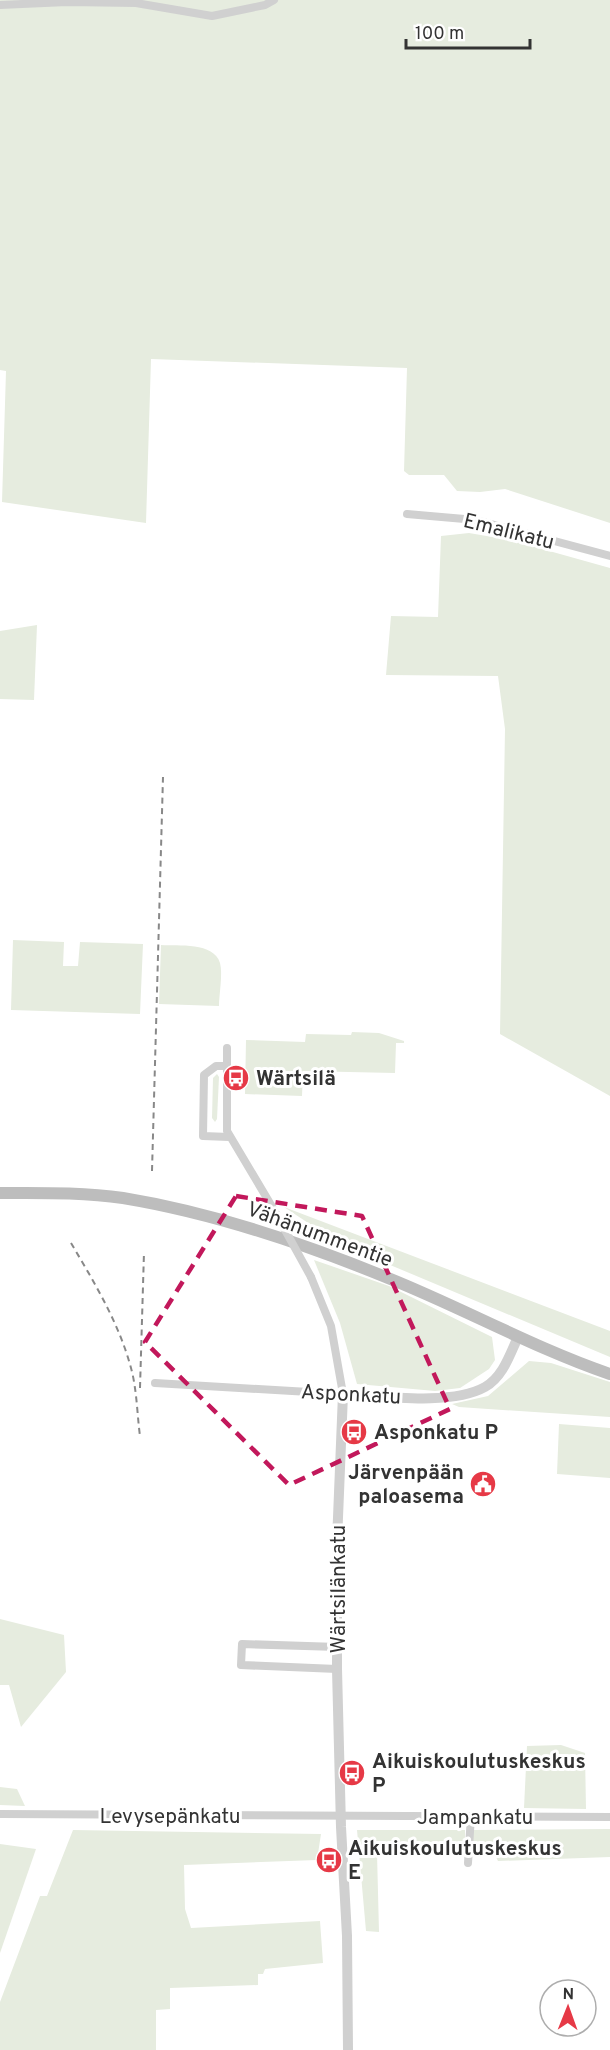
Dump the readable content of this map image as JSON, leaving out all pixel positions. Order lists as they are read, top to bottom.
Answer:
{
  "streets": {
    "main road": ["Vähänummentie"],
    "street": [
      "Emalikatu",
      "Asponkatu",
      "Wärtsilänkatu",
      "Levysepänkatu",
      "Jampankatu"
    ]
  },
  "crossings": [
    ["Vähänummentie", "Asponkatu"],
    ["Asponkatu", "Wärtsilänkatu"],
    ["Wärtsilänkatu", "Levysepänkatu"],
    ["Wärtsilänkatu", "Jampankatu"],
    ["Levysepänkatu", "Jampankatu"]
  ],
  "places": {
    "bus stop": [
      "Wärtsilä",
      "Asponkatu P",
      "Aikuiskoulutuskeskus P",
      "Aikuiskoulutuskeskus E"
    ],
    "public building": ["Järvenpään paloasema"]
  },
  "scale_bar": "100 m",
  "north": "top"
}
